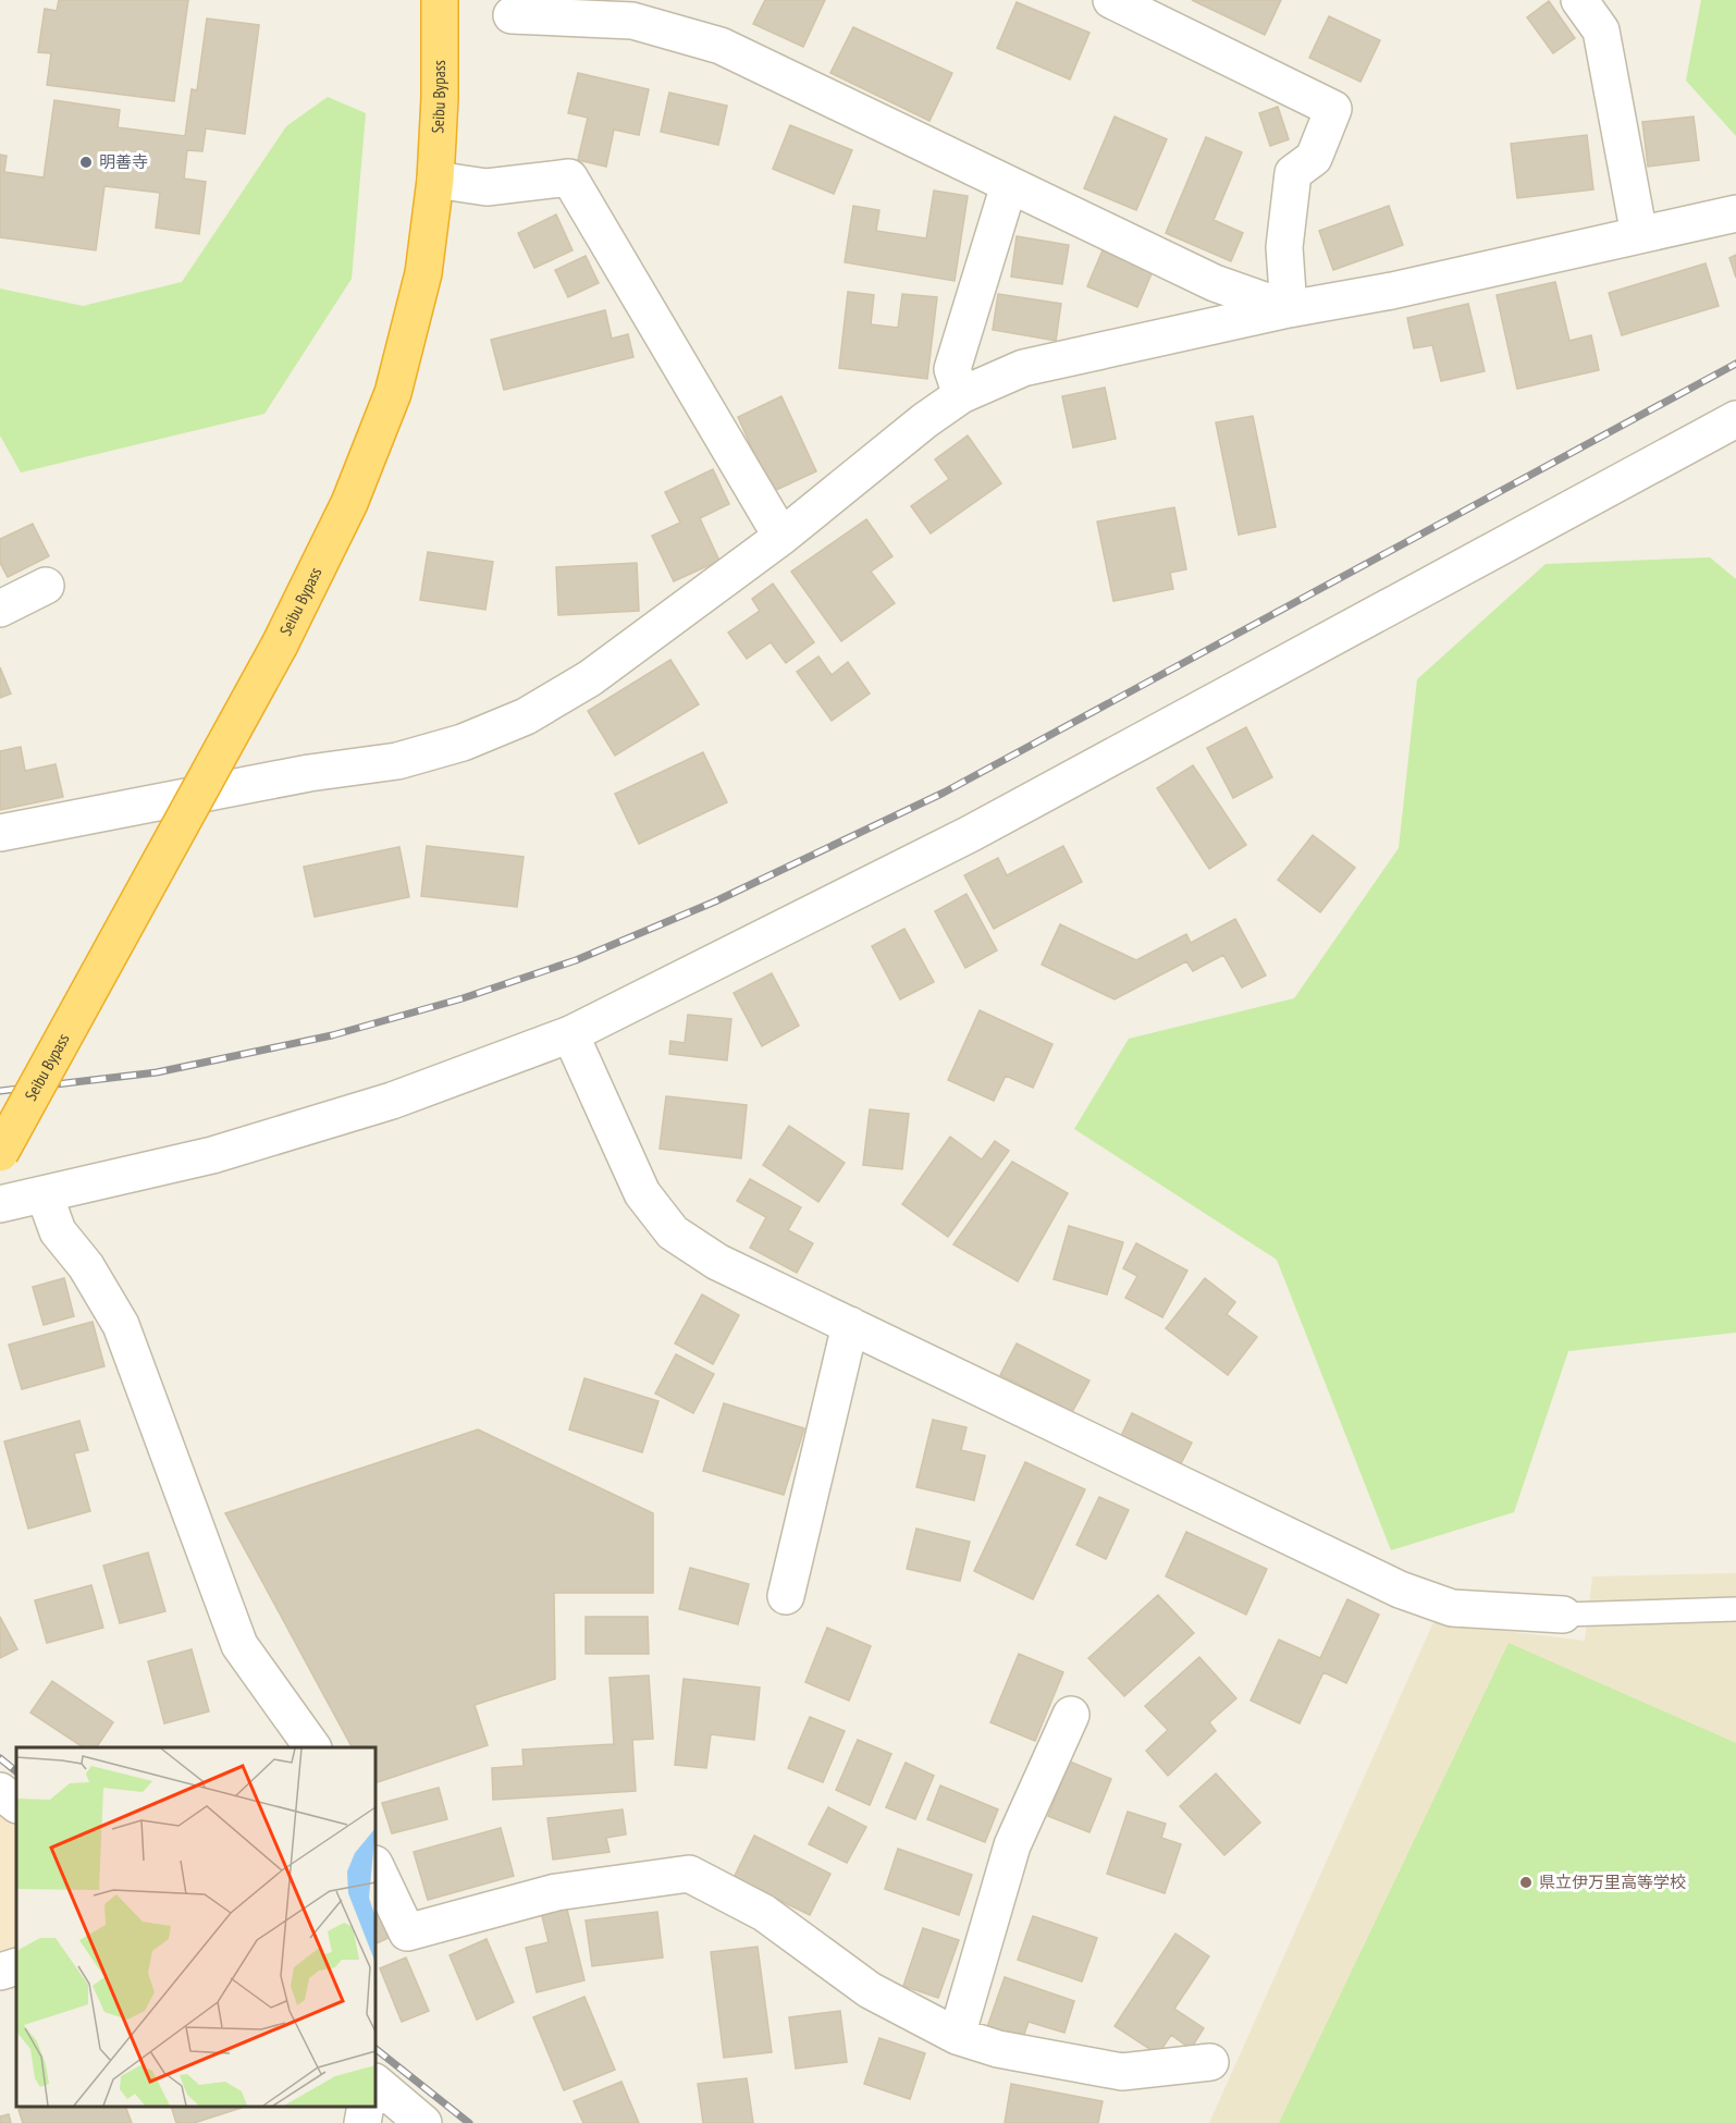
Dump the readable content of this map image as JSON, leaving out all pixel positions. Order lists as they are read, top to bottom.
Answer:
{
  "streets": {
    "highway": ["Seibu Bypass"]
  },
  "places": ["明善寺", "県立伊万里高等学校"]
}
